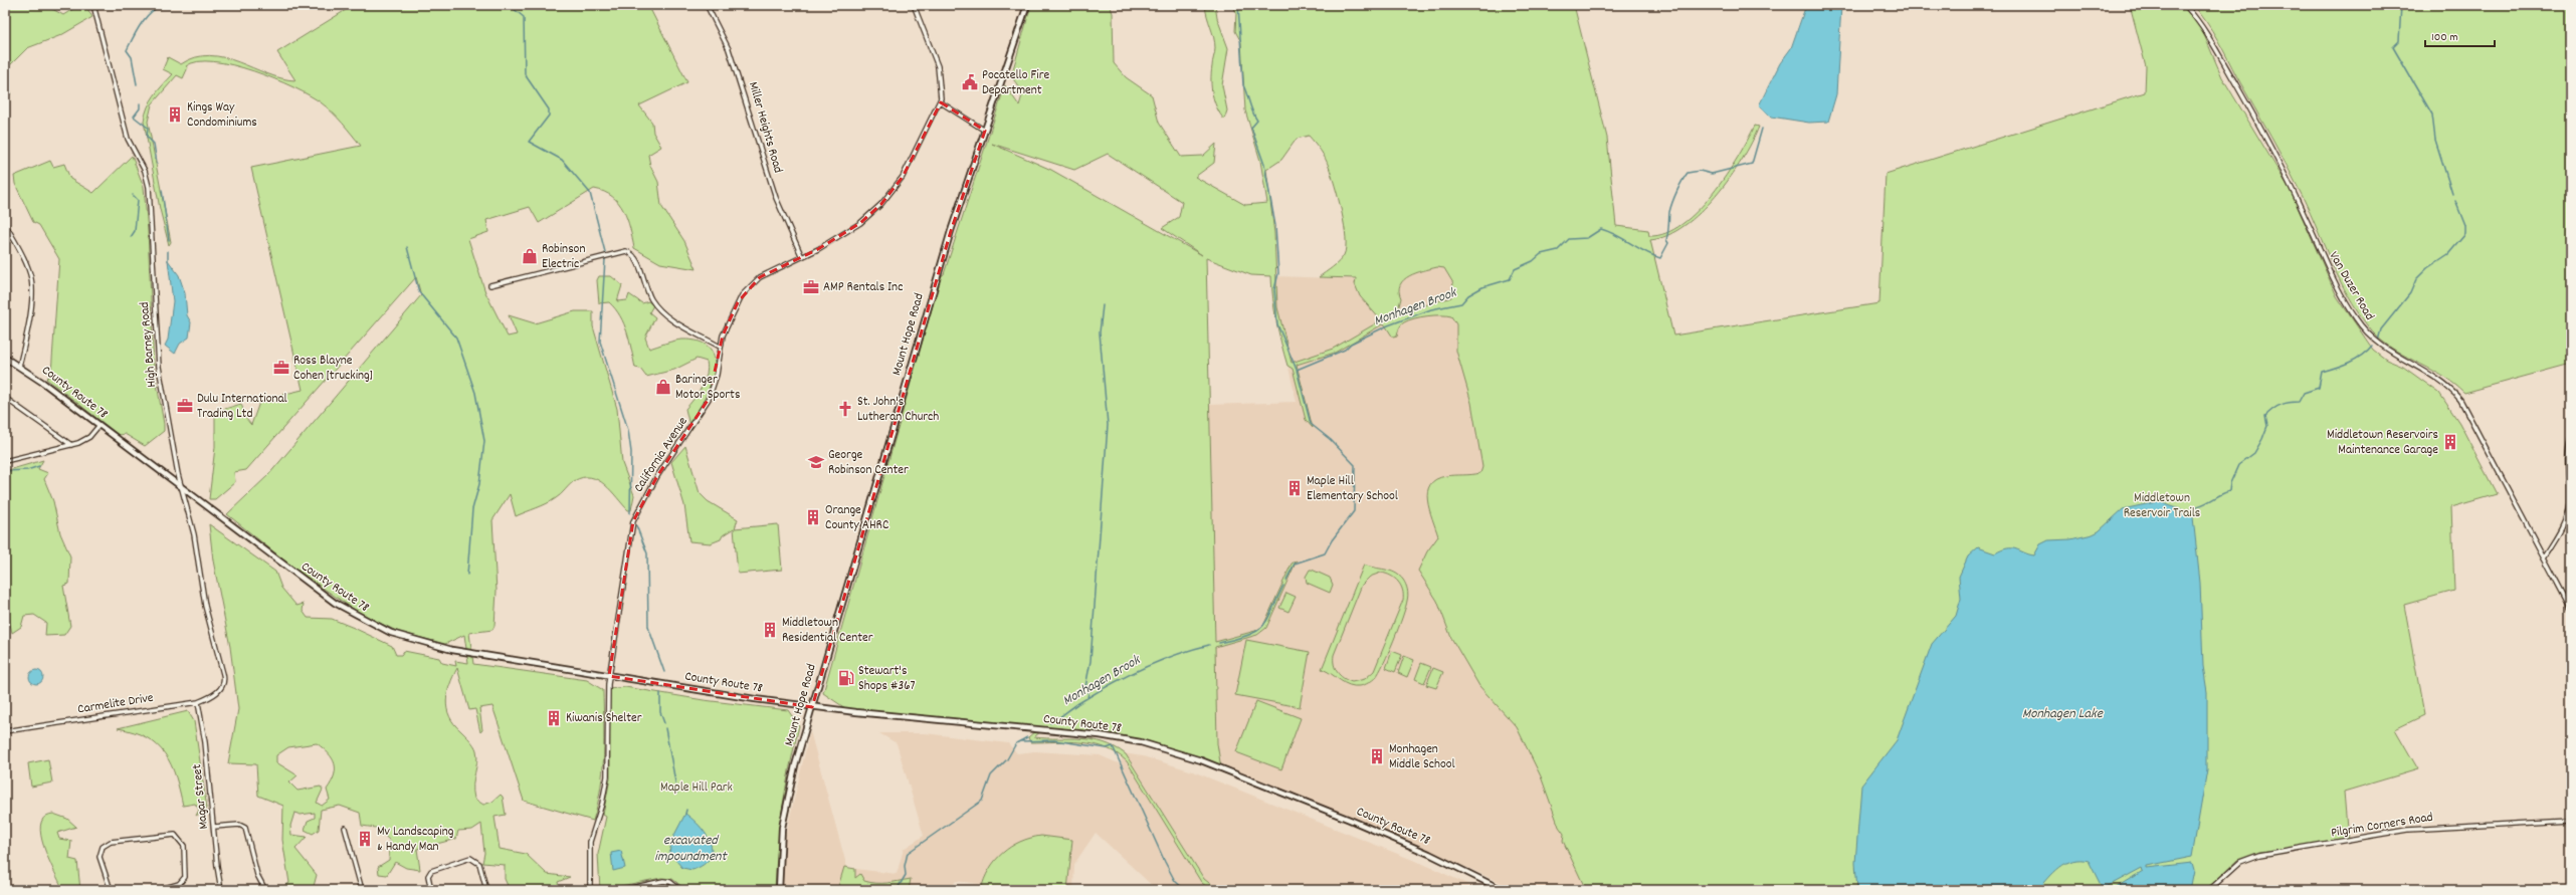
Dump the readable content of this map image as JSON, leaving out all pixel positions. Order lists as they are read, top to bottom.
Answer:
{
  "streets": {
    "street": [
      "Miller Heights Road",
      "Van Duzer Road",
      "Mount Hope Road",
      "High Barney Road",
      "County Route 78",
      "California Avenue",
      "Carmelite Drive",
      "Magar Street",
      "Pilgrim Corners Road"
    ]
  },
  "crossings": [
    ["Miller Heights Road", "California Avenue"],
    ["Mount Hope Road", "County Route 78"],
    ["High Barney Road", "County Route 78"],
    ["High Barney Road", "Carmelite Drive"],
    ["County Route 78", "California Avenue"],
    ["Carmelite Drive", "Magar Street"]
  ],
  "water": ["Monhagen Brook", "Monhagen Lake", "excavated impoundment"],
  "parks": ["Middletown Reservoir Trails", "Maple Hill Park"],
  "places": {
    "public building": ["Pocatello Fire Department"],
    "building": [
      "Kings Way Condominiums",
      "Middletown Reservoirs Maintenance Garage",
      "Maple Hill Elementary School",
      "Orange County AHRC",
      "Middletown Residential Center",
      "Kiwanis Shelter",
      "Monhagen Middle School",
      "Mv Landscaping & Handy Man"
    ],
    "shop": ["Robinson Electric", "Baringer Motor Sports"],
    "office": ["AMP Rentals Inc", "Ross Blayne Cohen [trucking]", "Dulu International Trading Ltd"],
    "church": ["St. John's Lutheran Church"],
    "school or university": ["George Robinson Center"],
    "fuel station": ["Stewart's Shops #367"]
  },
  "scale_bar": "100 m"
}
